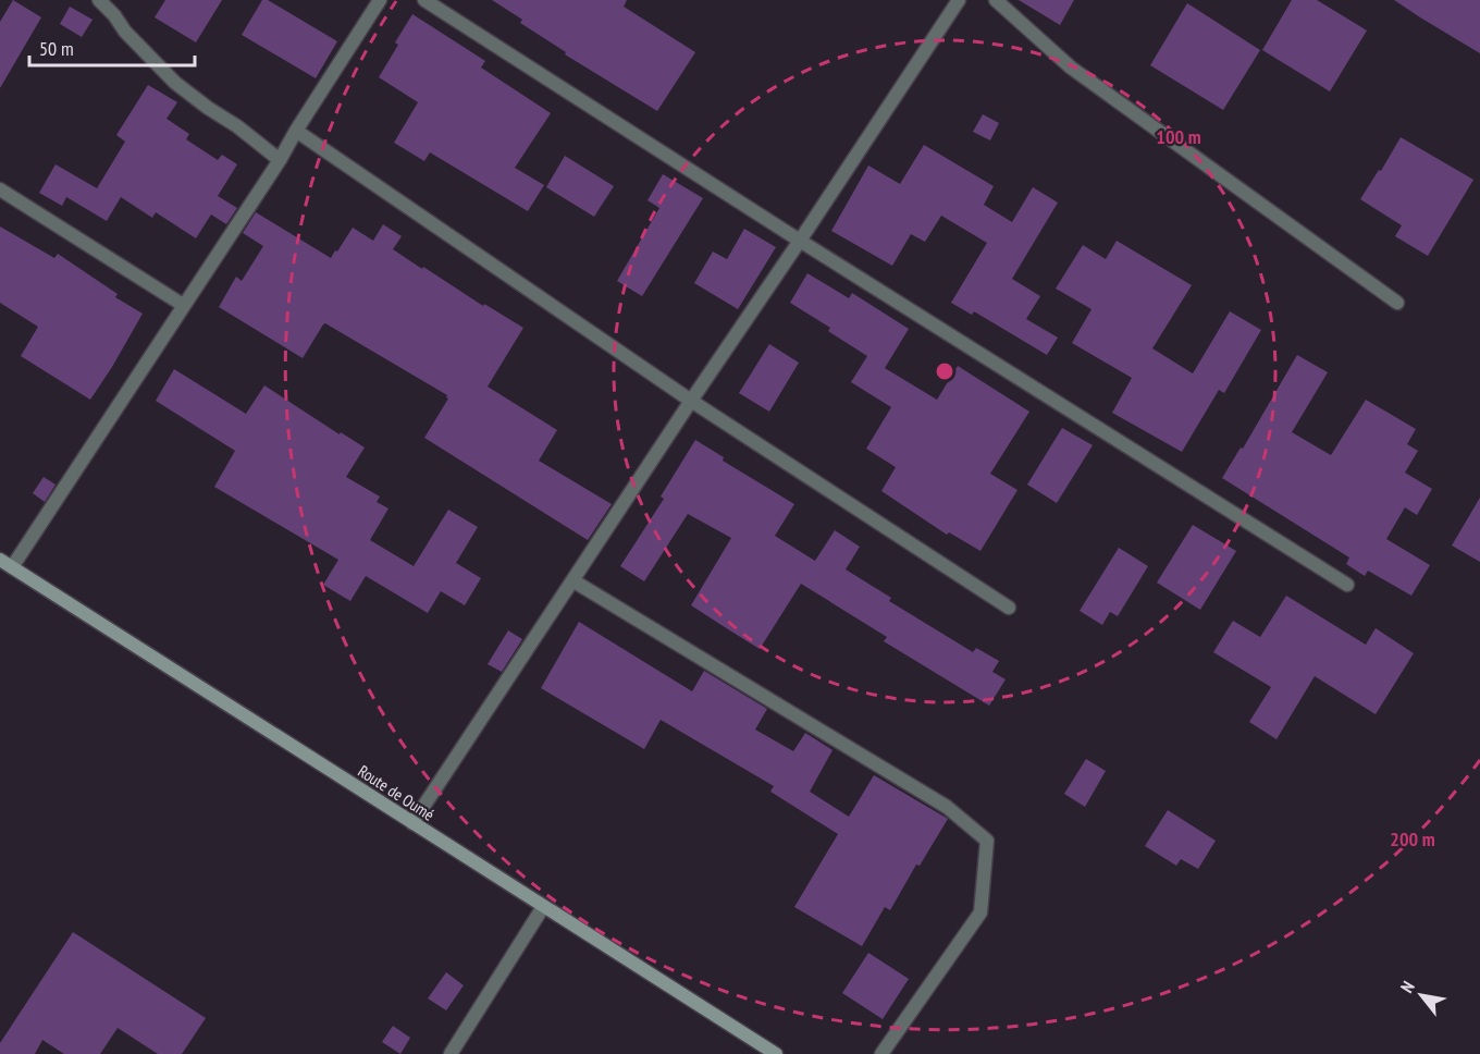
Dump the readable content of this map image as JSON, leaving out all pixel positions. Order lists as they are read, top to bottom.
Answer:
{
  "streets": {
    "street": ["Route de Oumé"]
  },
  "scale_bar": "50 m",
  "north": "top left",
  "rings": ["100 m", "200 m"]
}
